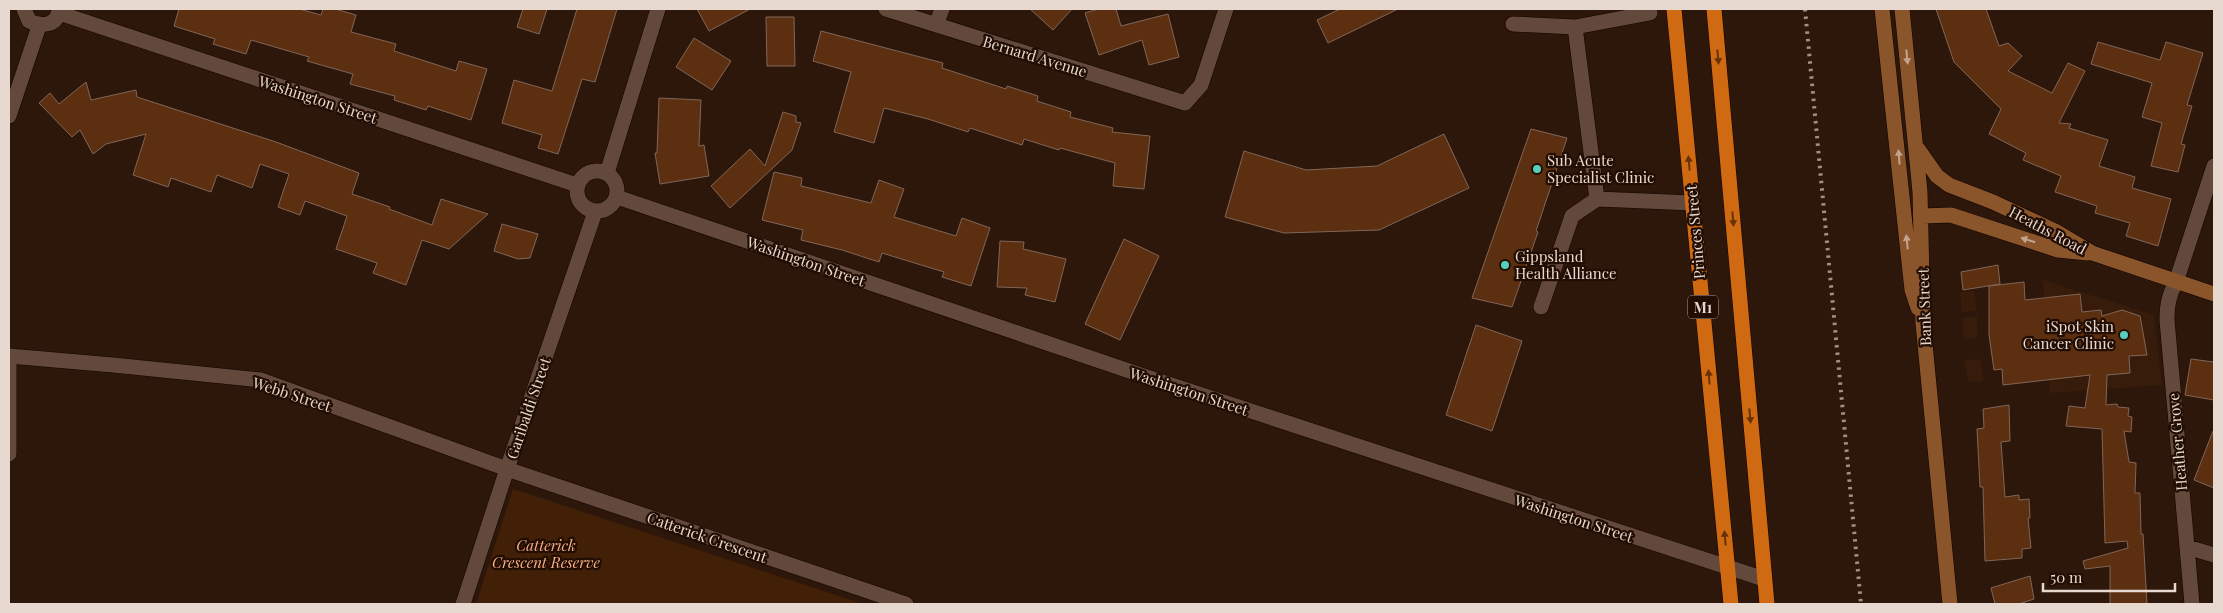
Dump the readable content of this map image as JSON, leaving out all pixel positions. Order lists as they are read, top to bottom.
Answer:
{
  "streets": {
    "highway": ["Princes Street", "M1"],
    "main road": ["Heaths Road", "Bank Street"],
    "street": [
      "Bernard Avenue",
      "Washington Street",
      "Webb Street",
      "Garibaldi Street",
      "Heather Grove",
      "Catterick Crescent"
    ]
  },
  "crossings": [
    ["Washington Street", "Princes Street"],
    ["Washington Street", "M1"],
    ["Washington Street", "Garibaldi Street"],
    ["Heaths Road", "Bank Street"],
    ["Webb Street", "Garibaldi Street"],
    ["Webb Street", "Catterick Crescent"],
    ["Garibaldi Street", "Catterick Crescent"]
  ],
  "parks": ["Catterick Crescent Reserve"],
  "places": ["Sub Acute Specialist Clinic", "Gippsland Health Alliance", "iSpot Skin Cancer Clinic"],
  "scale_bar": "50 m"
}
